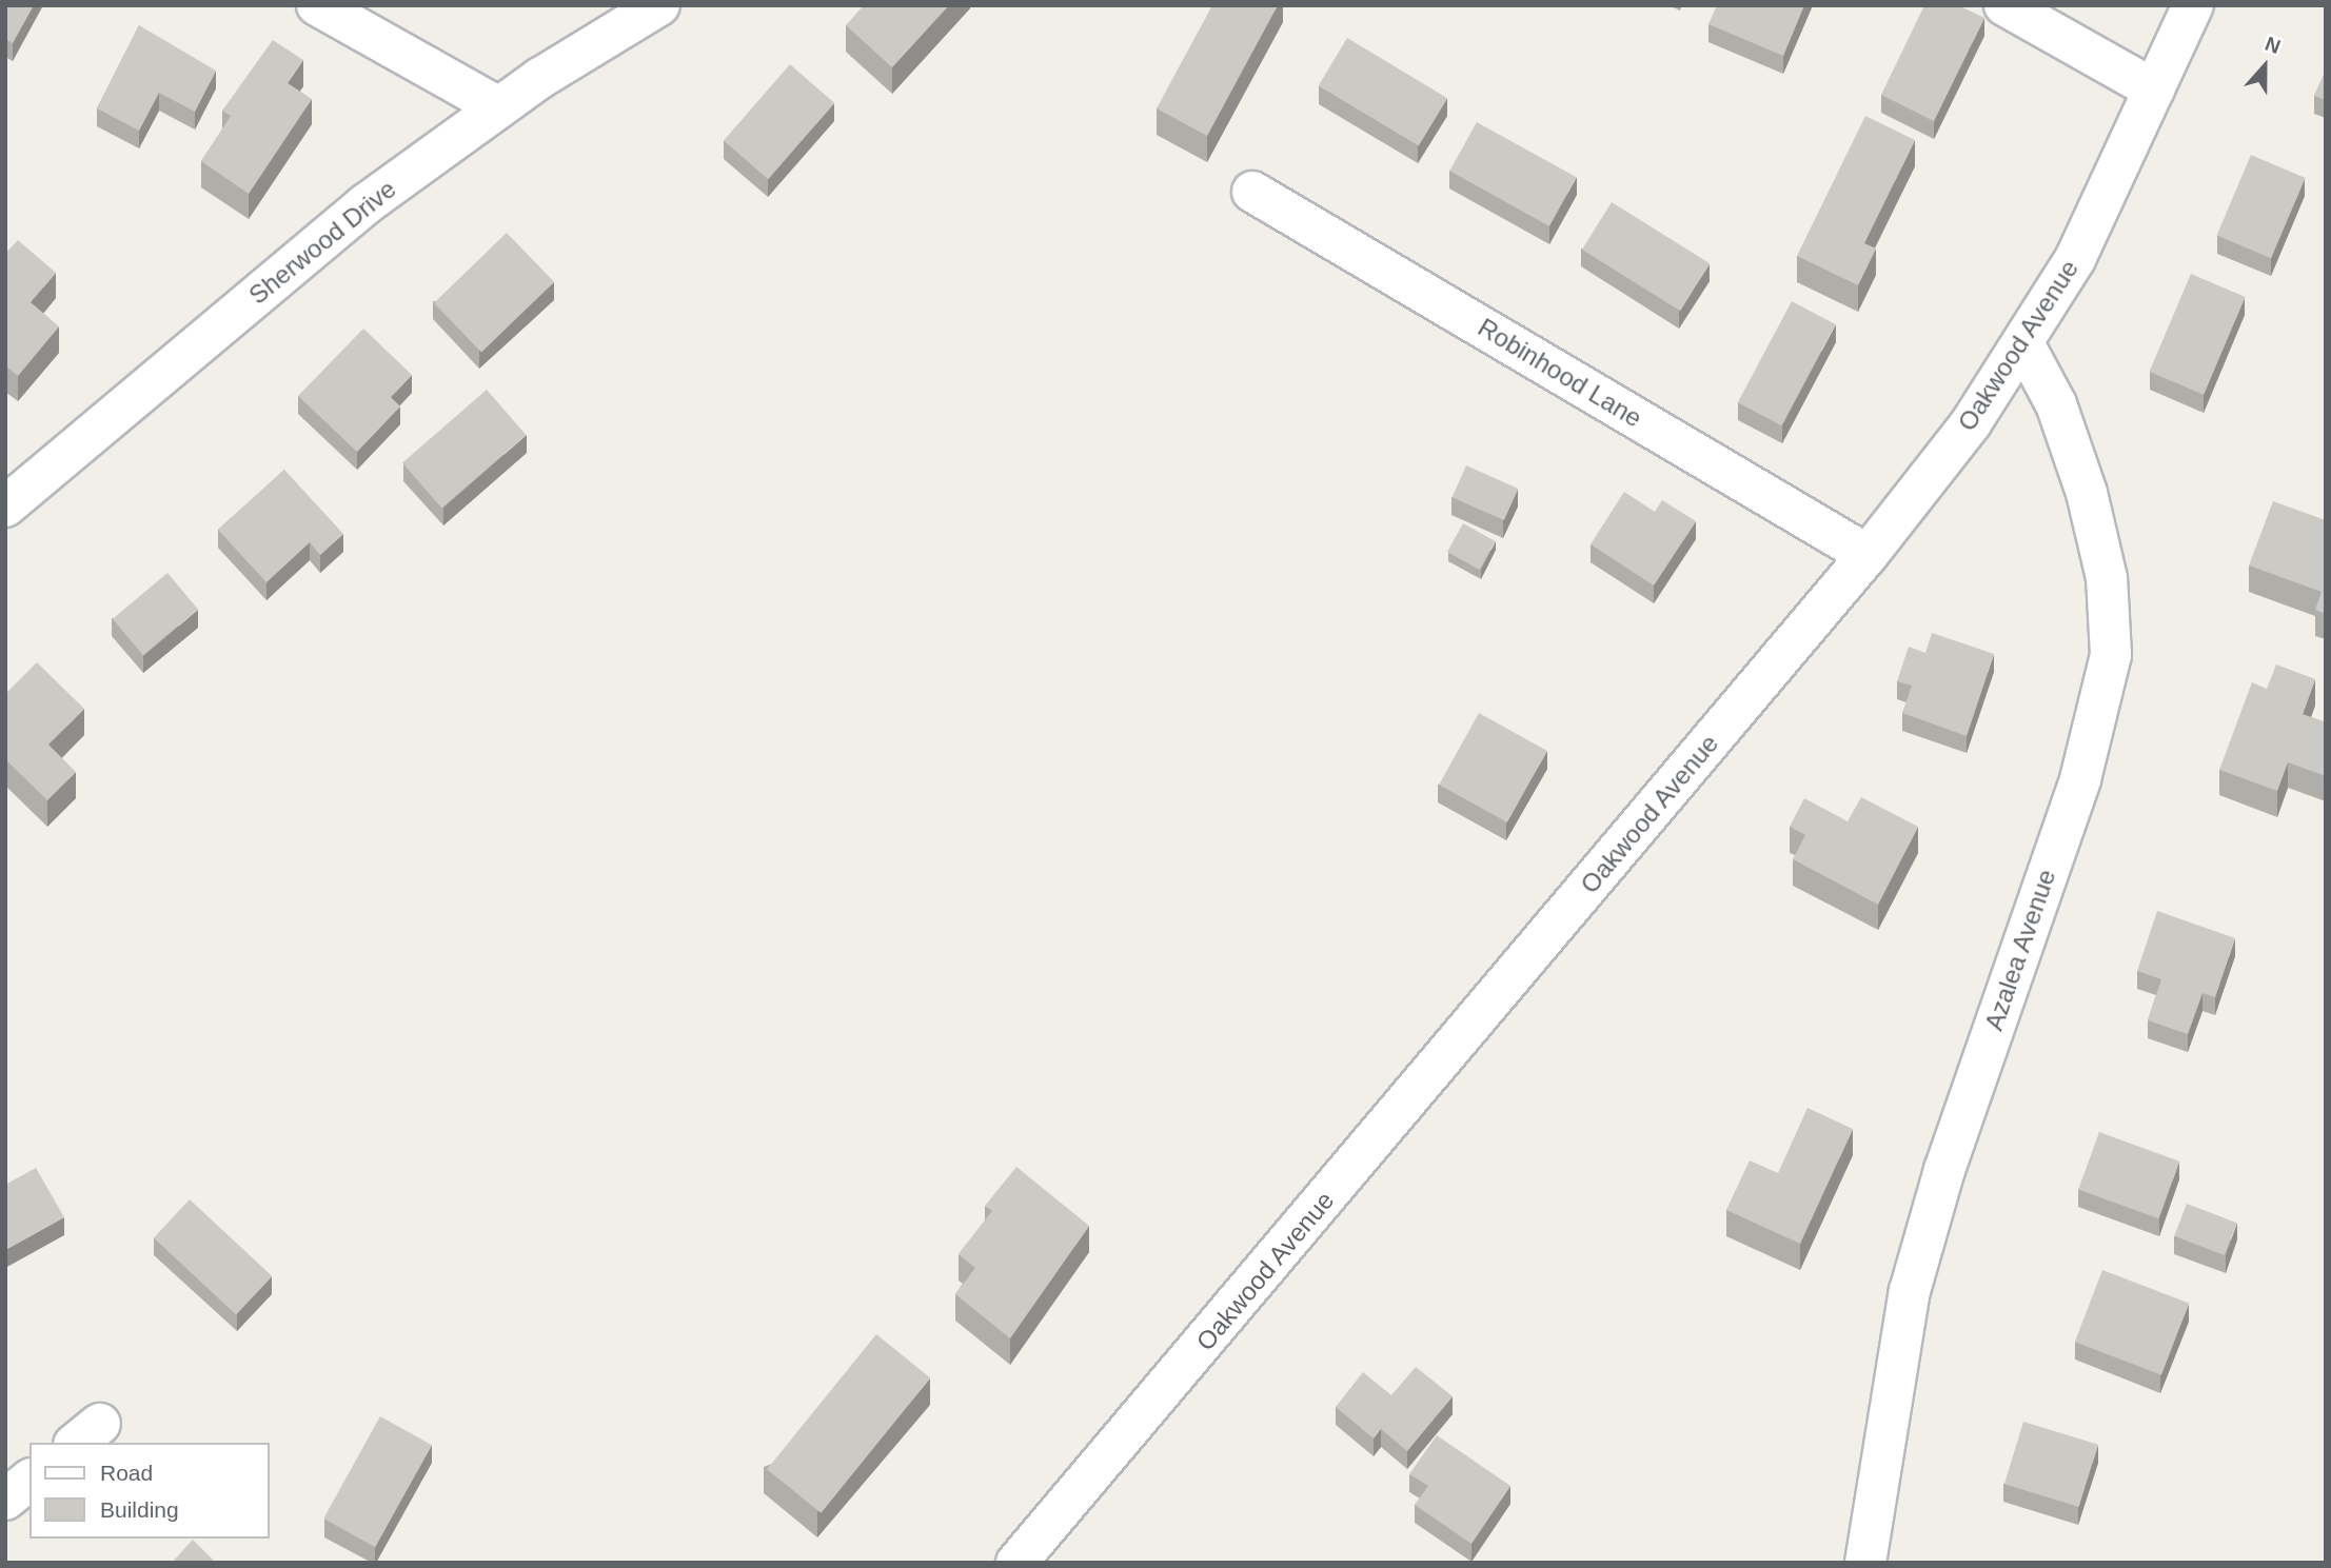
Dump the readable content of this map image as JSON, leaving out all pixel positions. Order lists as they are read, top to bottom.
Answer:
{
  "streets": {
    "street": [
      "Sherwood Drive",
      "Oakwood Avenue",
      "Robinhood Lane",
      "Azalea Avenue"
    ]
  },
  "crossings": [
    ["Oakwood Avenue", "Robinhood Lane"],
    ["Oakwood Avenue", "Azalea Avenue"]
  ],
  "legend": ["Road", "Building"],
  "north": "top"
}
